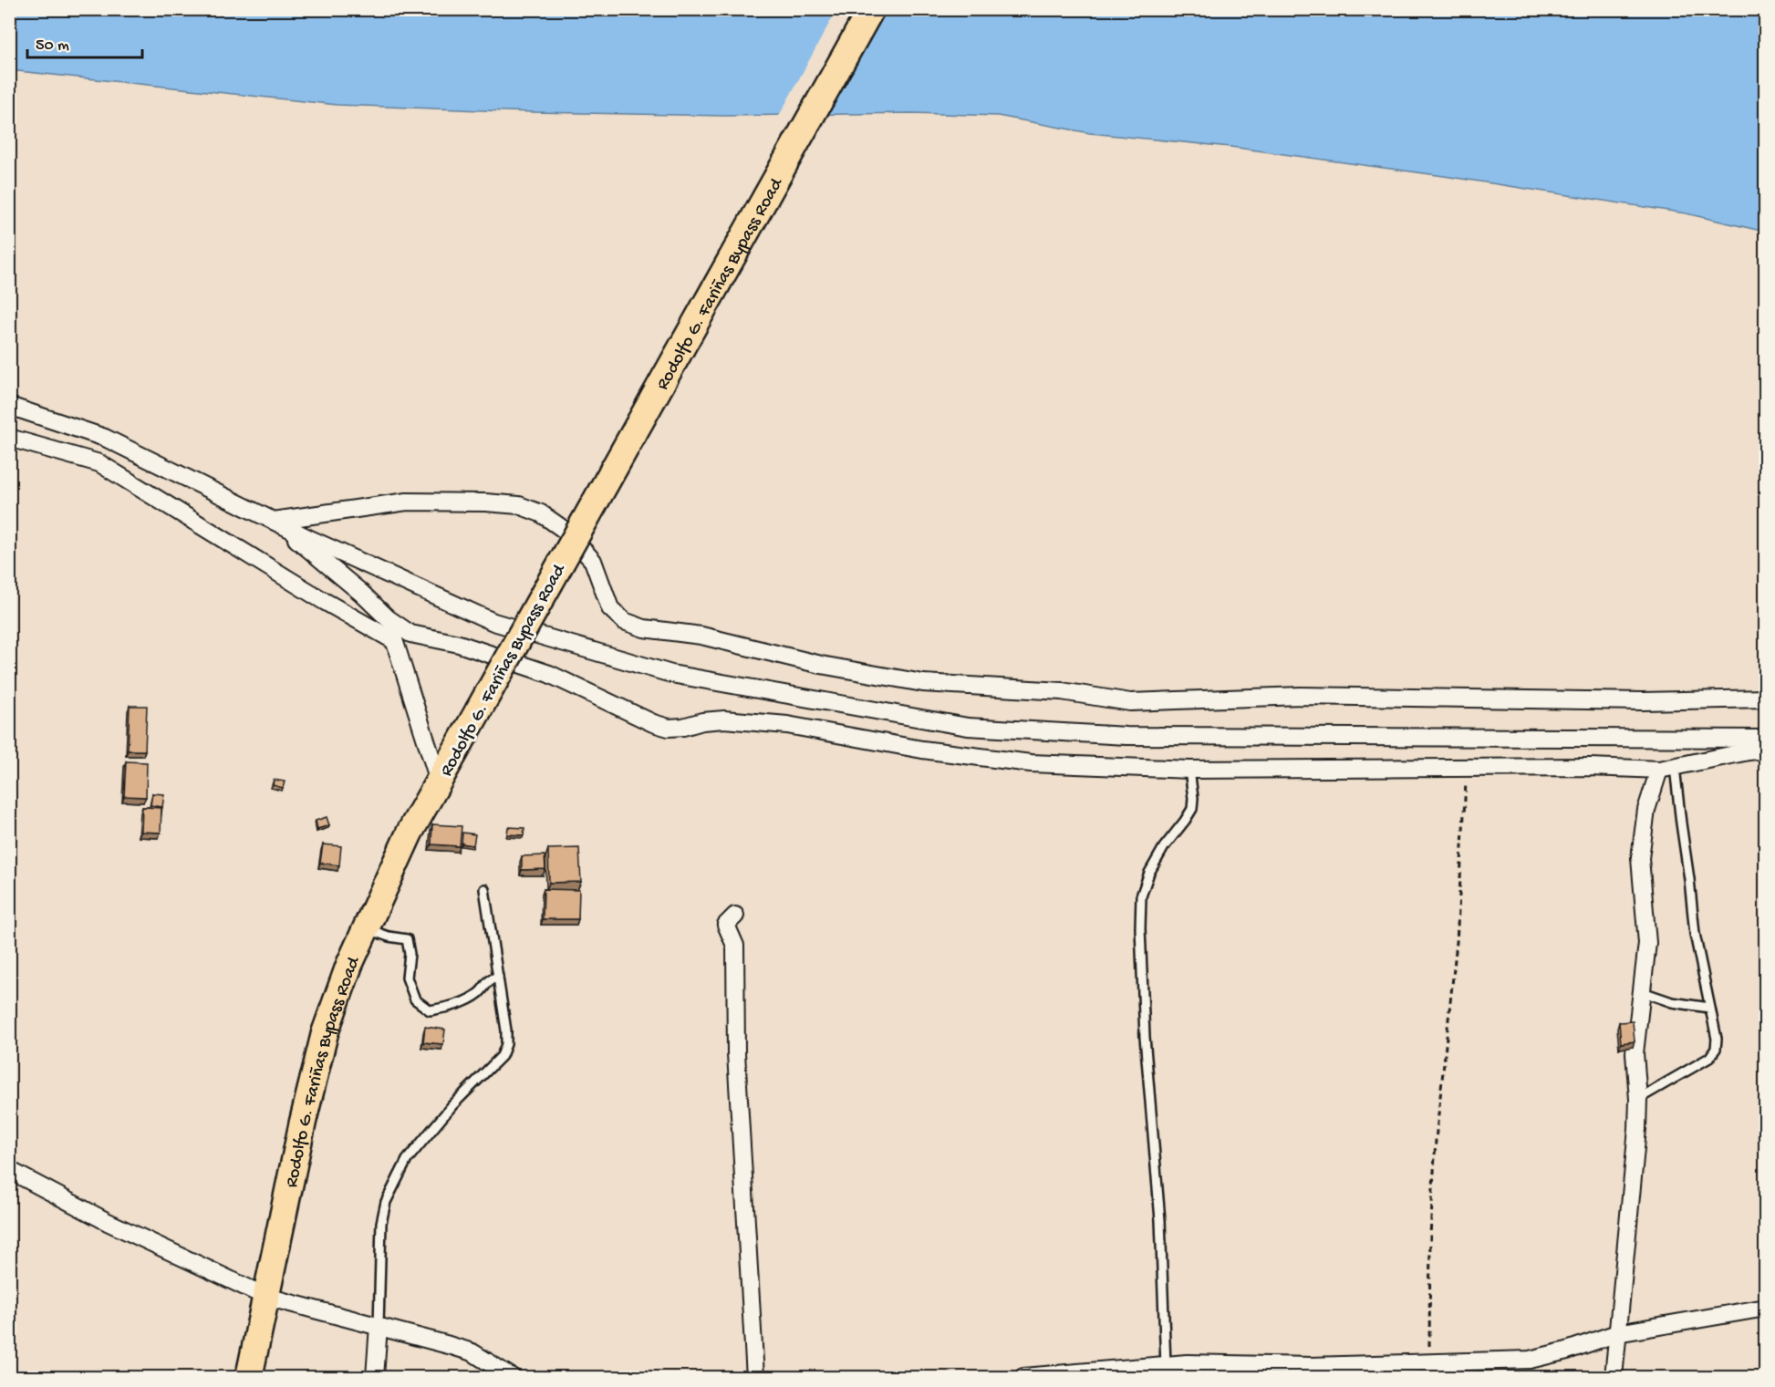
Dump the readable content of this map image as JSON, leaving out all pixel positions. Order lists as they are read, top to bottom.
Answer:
{
  "streets": {
    "main road": ["Rodolfo G. Fariñas Bypass Road"]
  },
  "scale_bar": "50 m"
}
